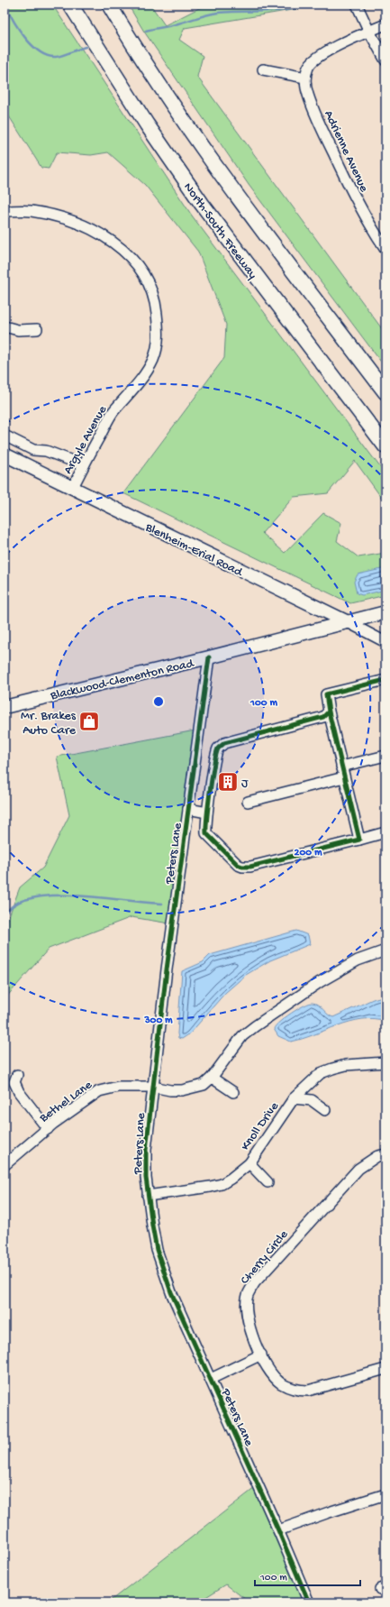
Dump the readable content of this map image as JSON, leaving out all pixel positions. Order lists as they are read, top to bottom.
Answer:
{
  "streets": {
    "highway": ["North-South Freeway"],
    "main road": ["Blenheim-Erial Road", "Blackwood-Clementon Road"],
    "street": [
      "Adrienne Avenue",
      "Argyle Avenue",
      "Peters Lane",
      "Bethel Lane",
      "Knoll Drive",
      "Cherry Circle"
    ]
  },
  "crossings": [
    ["Argyle Avenue", "Blenheim-Erial Road"],
    ["Blenheim-Erial Road", "Blackwood-Clementon Road"],
    ["Blackwood-Clementon Road", "Peters Lane"],
    ["Peters Lane", "Bethel Lane"],
    ["Peters Lane", "Knoll Drive"]
  ],
  "places": {
    "shop": ["Mr. Brakes Auto Care"],
    "building": ["J"]
  },
  "scale_bar": "100 m",
  "rings": ["100 m", "200 m", "300 m"]
}
